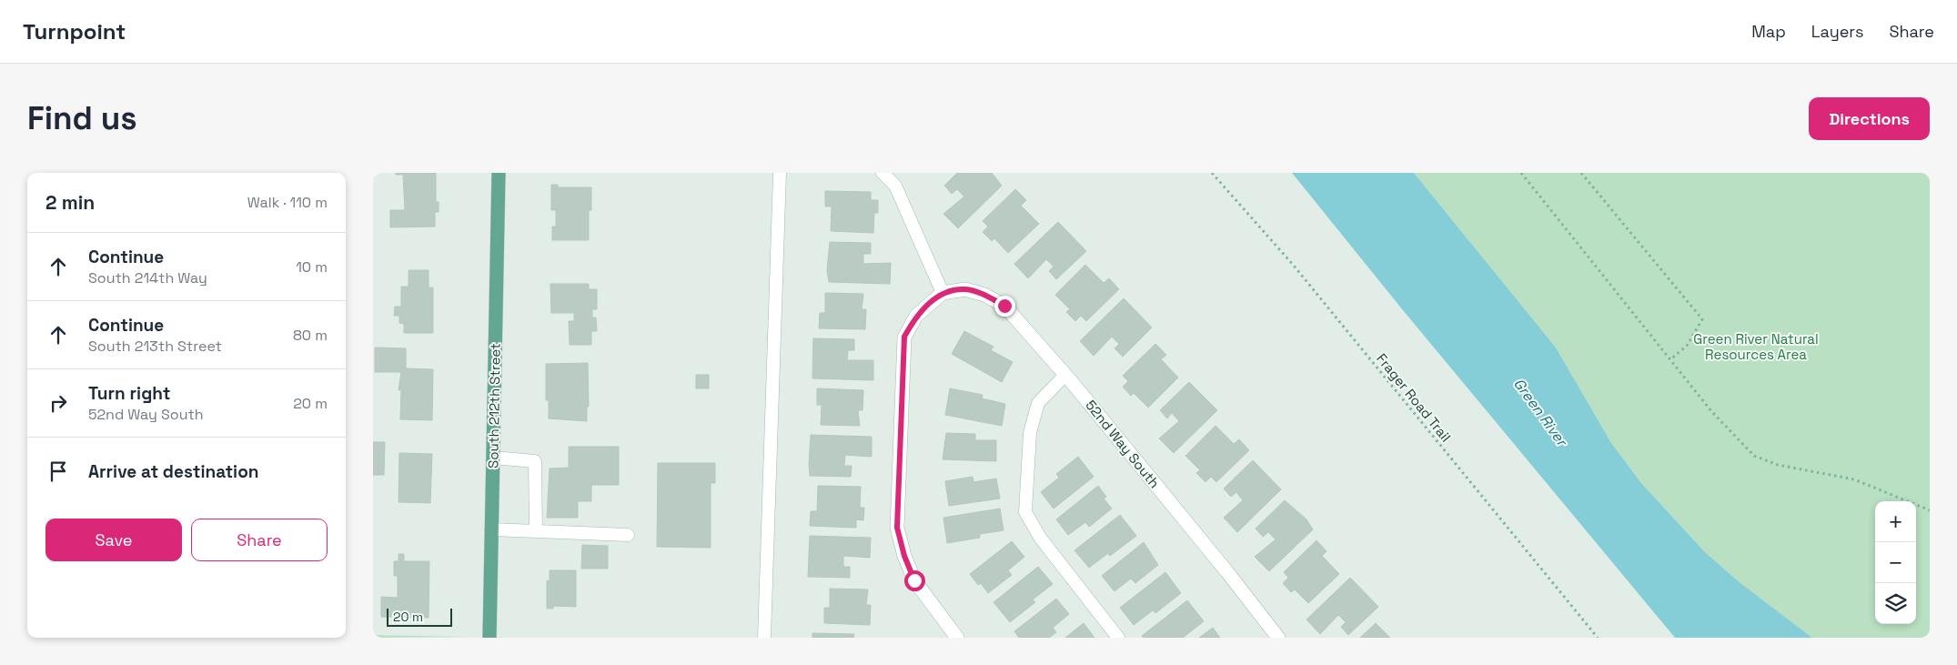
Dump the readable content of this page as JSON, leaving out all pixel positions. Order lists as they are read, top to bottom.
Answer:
{
  "streets": {
    "main road": ["South 212th Street"],
    "street": ["52nd Way South"],
    "path": ["Frager Road Trail"]
  },
  "water": ["Green River"],
  "parks": ["Green River Natural Resources Area"],
  "scale_bar": "20 m",
  "page": {
    "header": "Turnpoint",
    "nav": ["Map", "Layers", "Share"],
    "buttons": [
      "Directions",
      ["Save", "Share"]
    ],
    "title": "Find us",
    "heading": ["2 min", "Walk · 110 m"],
    "list": [
      ["Continue", "South 214th Way", "10 m"],
      ["Continue", "South 213th Street", "80 m"],
      ["Turn right", "52nd Way South", "20 m"],
      "Arrive at destination"
    ],
    "map_buttons": ["+", "−"],
    "scale": "20 m"
  }
}
